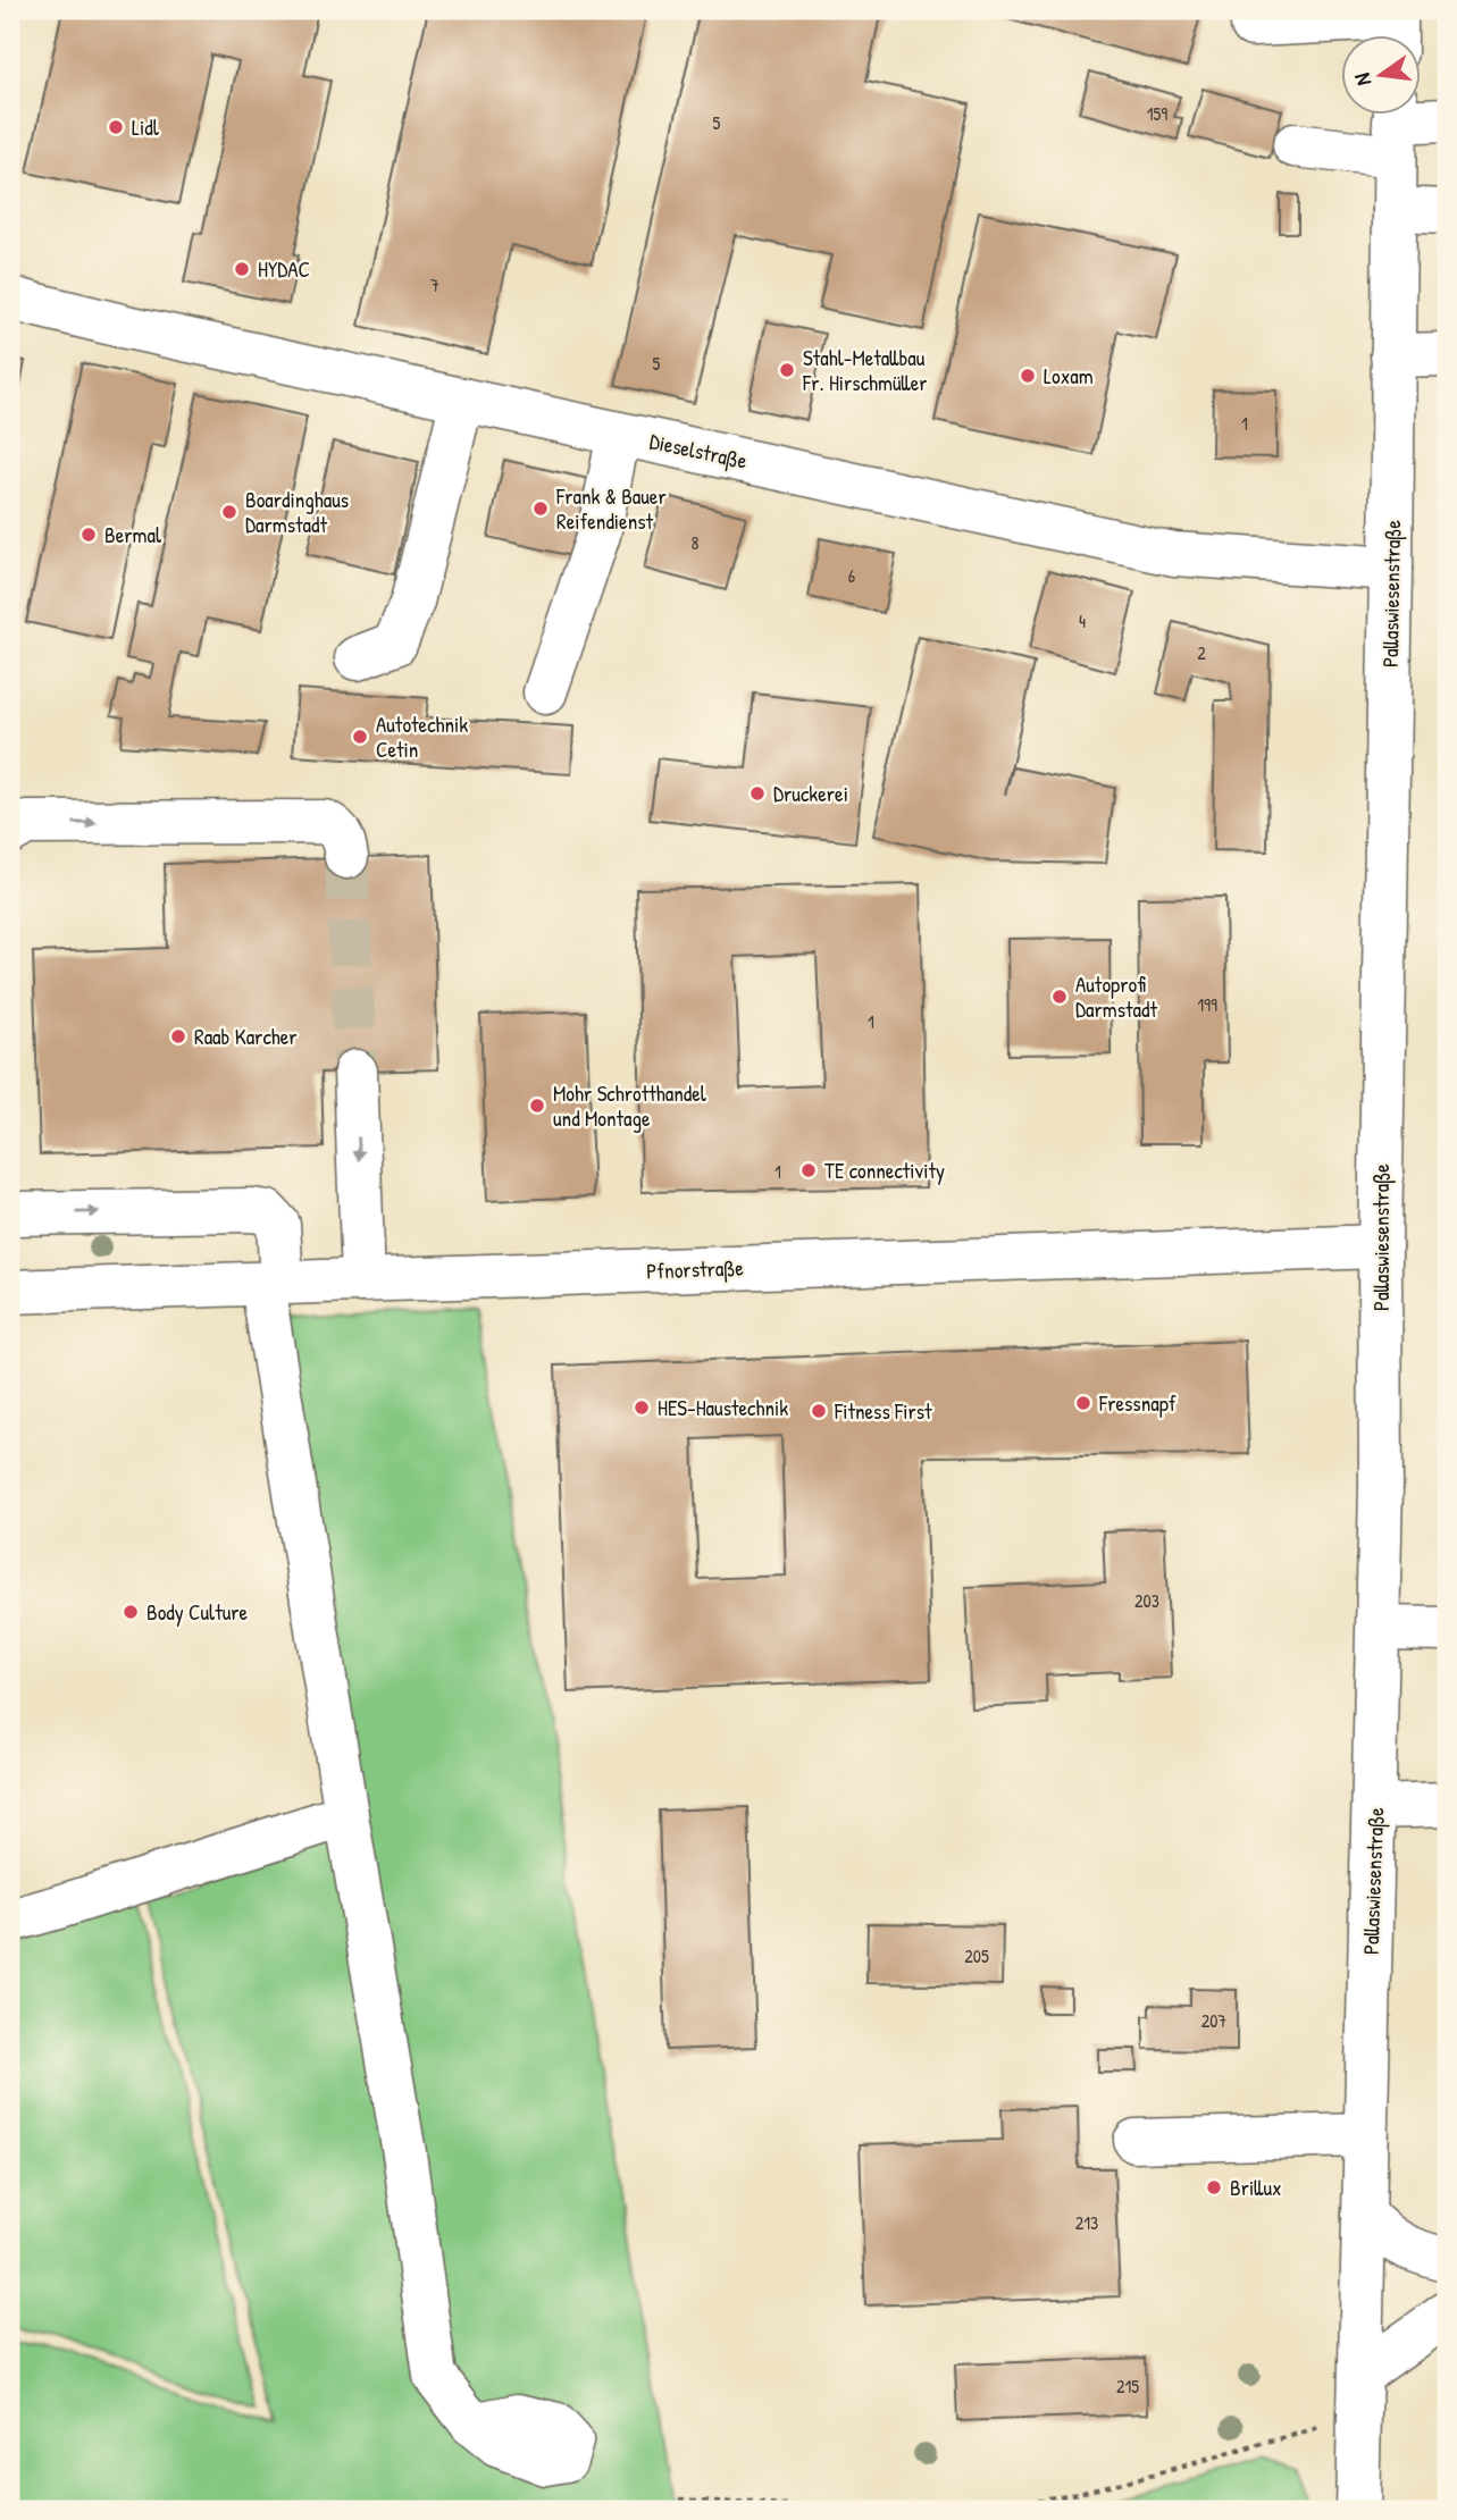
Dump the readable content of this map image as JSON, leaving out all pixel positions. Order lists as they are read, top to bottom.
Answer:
{
  "streets": {
    "street": ["Dieselstraße", "Pallaswiesenstraße", "Pfnorstraße"]
  },
  "crossings": [
    ["Dieselstraße", "Pallaswiesenstraße"],
    ["Pallaswiesenstraße", "Pfnorstraße"]
  ],
  "places": [
    "Lidl",
    "HYDAC",
    "Stahl-Metallbau Fr. Hirschmüller",
    "Loxam",
    "Frank & Bauer Reifendienst",
    "Boardinghaus Darmstadt",
    "Bermal",
    "Autotechnik Cetin",
    "Druckerei",
    "Autoprofi Darmstadt",
    "Raab Karcher",
    "Mohr Schrotthandel und Montage",
    "TE connectivity",
    "Fressnapf",
    "HES-Haustechnik",
    "Fitness First",
    "Body Culture",
    "Brillux"
  ],
  "house_numbers": [
    "159",
    "5",
    "7",
    "5",
    "1",
    "8",
    "6",
    "4",
    "2",
    "199",
    "1",
    "1",
    "203",
    "205",
    "207",
    "213",
    "215"
  ],
  "north": "left"
}
